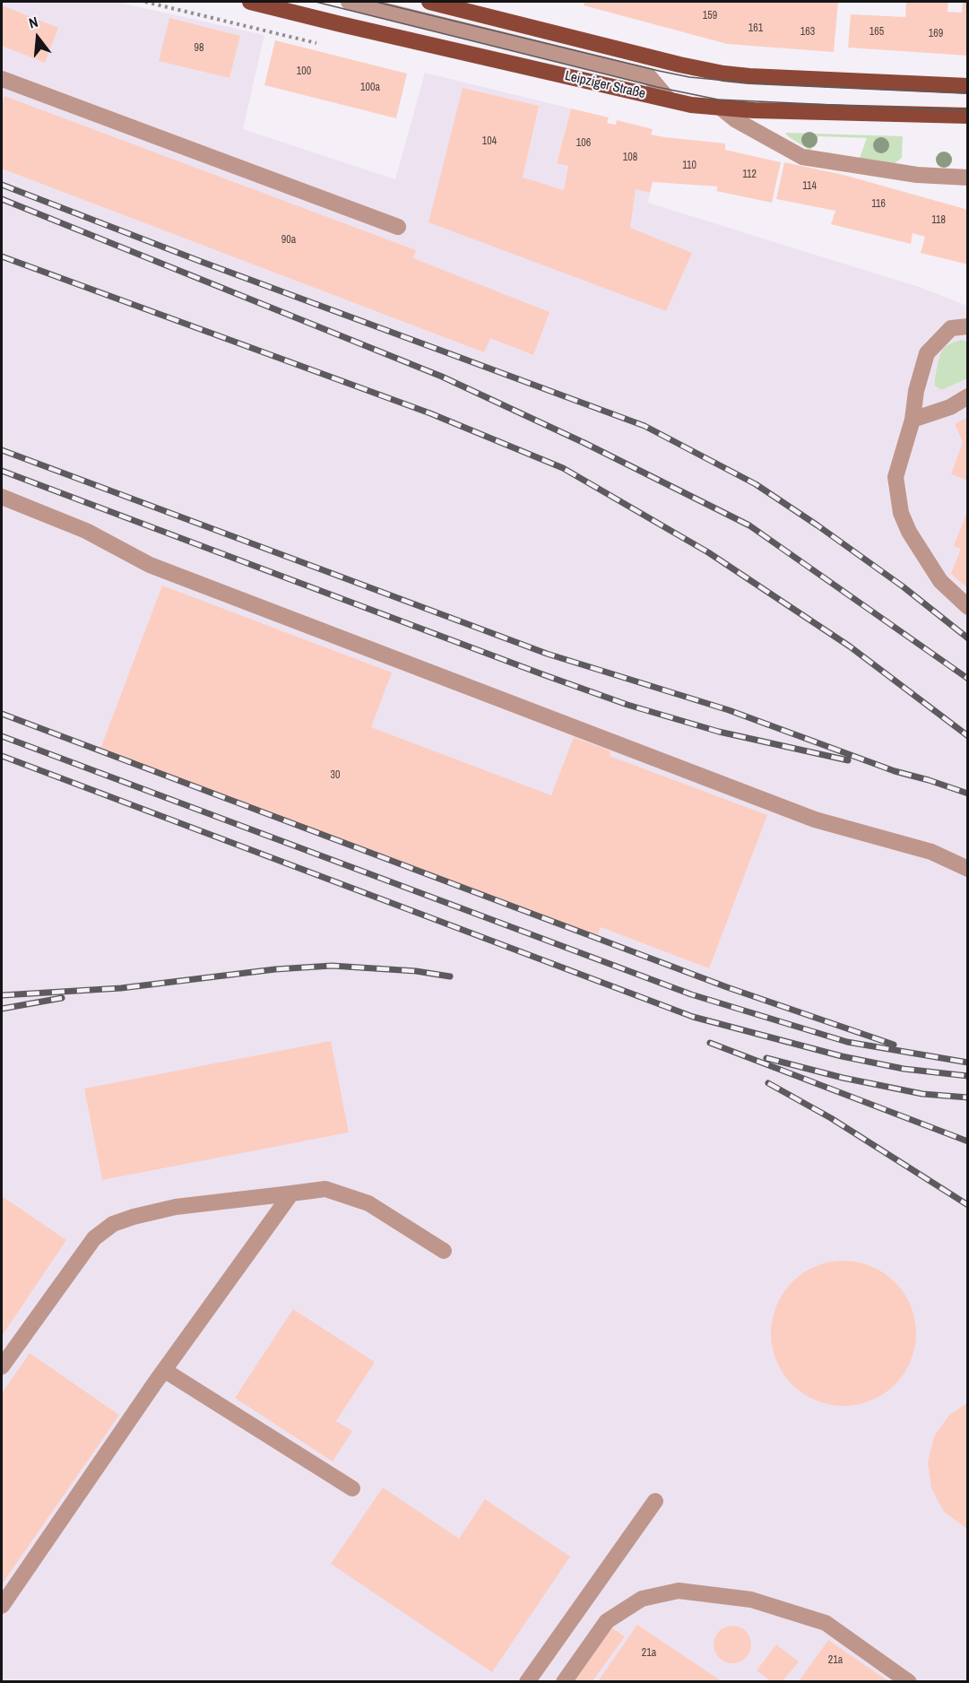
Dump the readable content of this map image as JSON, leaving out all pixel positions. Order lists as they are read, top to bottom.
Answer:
{
  "streets": {
    "main road": ["Leipziger Straße"]
  },
  "house_numbers": [
    "159",
    "161",
    "163",
    "165",
    "169",
    "98",
    "100",
    "100a",
    "104",
    "106",
    "108",
    "110",
    "112",
    "114",
    "116",
    "118",
    "90a",
    "30",
    "21a",
    "21a"
  ],
  "north": "top"
}
